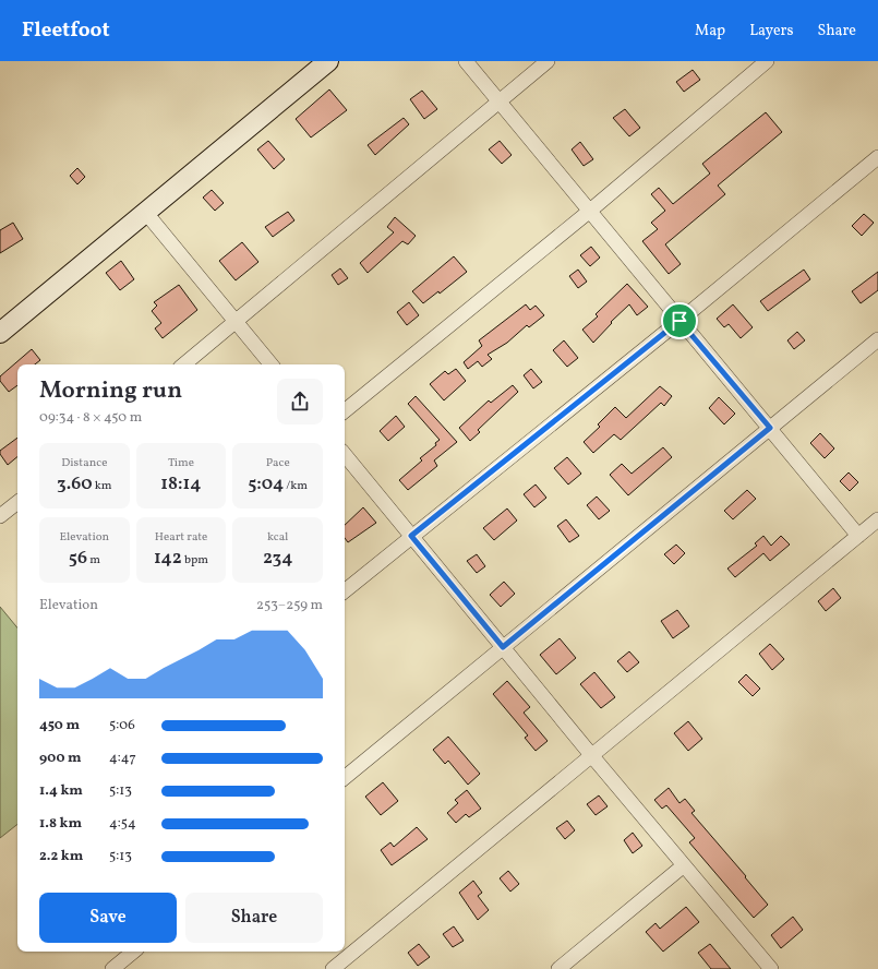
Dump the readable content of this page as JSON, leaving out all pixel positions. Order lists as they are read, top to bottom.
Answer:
{
  "page": {
    "header": "Fleetfoot",
    "nav": ["Map", "Layers", "Share"],
    "heading": ["Morning run", "09:34 · 8 × 450 m"],
    "stats": [
      ["Distance", "3.60 km"],
      ["Time", "18:14"],
      ["Pace", "5:04 /km"],
      ["Elevation", "56 m"],
      ["Heart rate", "142 bpm"],
      ["kcal", "234"]
    ],
    "chart": ["Elevation", "253–259 m"],
    "list": [
      {
        "name": "450 m",
        "note": "5:06"
      },
      {
        "name": "900 m",
        "note": "4:47"
      },
      {
        "name": "1.4 km",
        "note": "5:13"
      },
      {
        "name": "1.8 km",
        "note": "4:54"
      },
      {
        "name": "2.2 km",
        "note": "5:13"
      }
    ],
    "buttons": ["Save", "Share"]
  }
}
